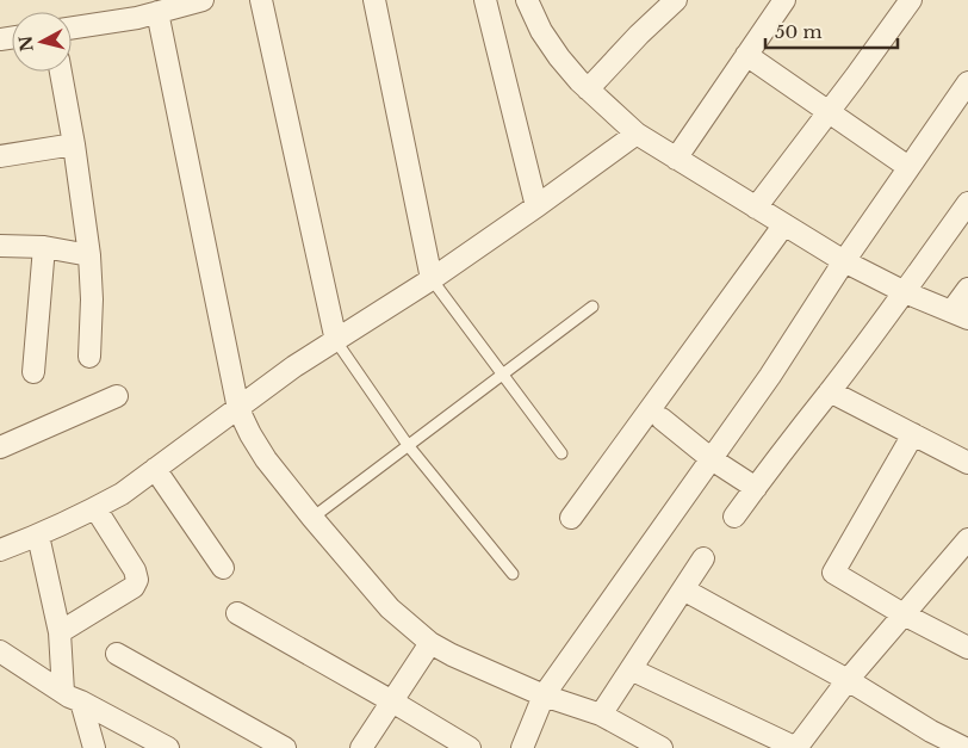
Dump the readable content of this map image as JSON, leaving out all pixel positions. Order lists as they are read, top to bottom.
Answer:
{
  "scale_bar": "50 m",
  "north": "left"
}
